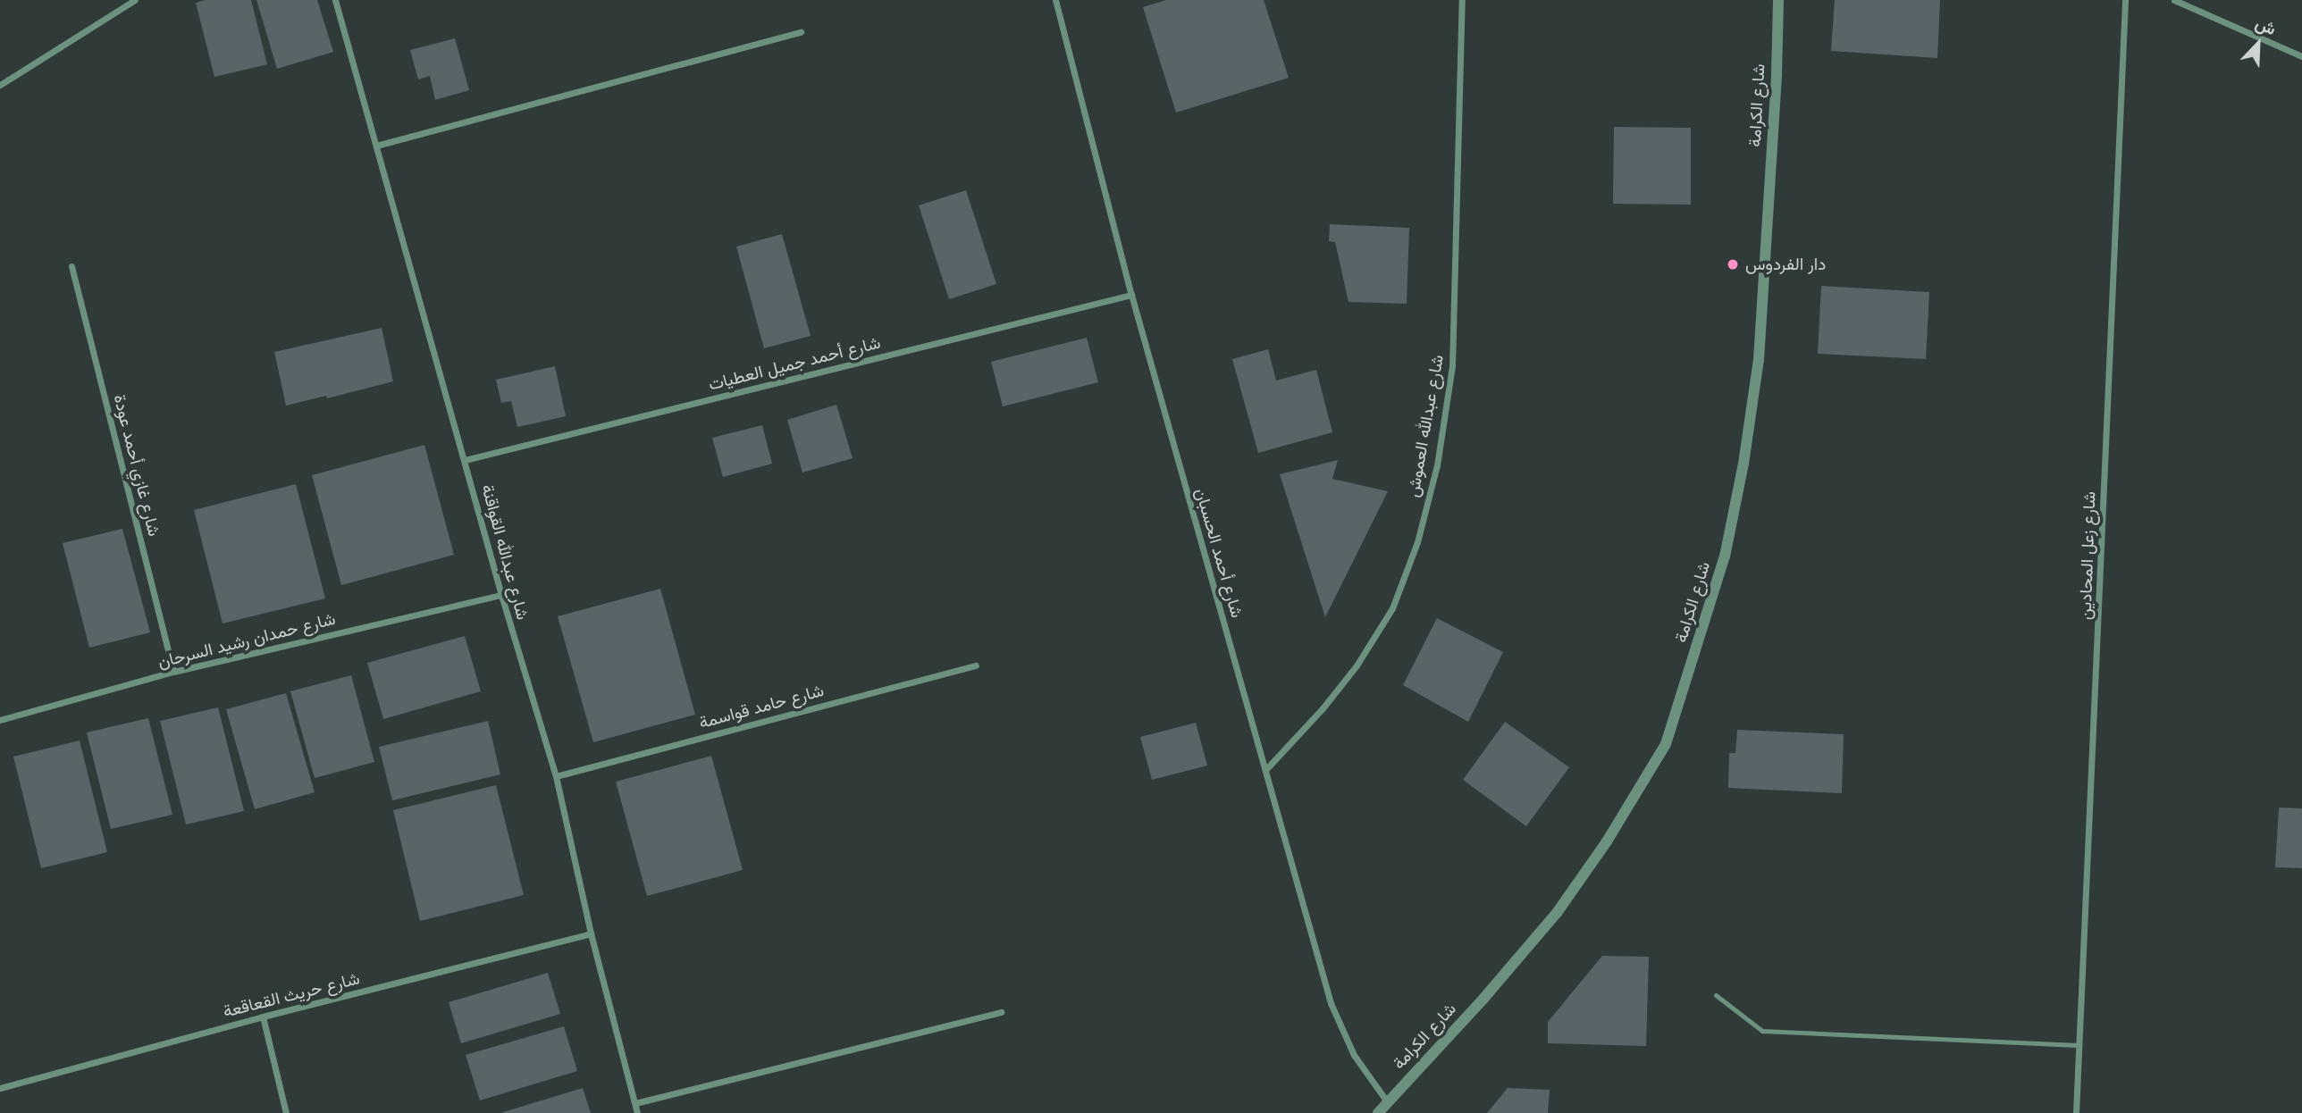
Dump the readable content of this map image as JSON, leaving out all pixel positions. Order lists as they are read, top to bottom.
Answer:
{
  "streets": {
    "street": [
      "شارع الكرامة",
      "شارع أحمد جميل العطيات",
      "شارع عبدالله العموش",
      "شارع غازي أحمد عودة",
      "شارع عبدالله القواقنة",
      "شارع أحمد الحسبان",
      "شارع زعل المحادين",
      "شارع حمدان رشيد السرحان",
      "شارع حامد قواسمة",
      "شارع حريث القعاقعة"
    ]
  },
  "crossings": [
    ["شارع الكرامة", "شارع أحمد الحسبان"],
    ["شارع أحمد جميل العطيات", "شارع عبدالله القواقنة"],
    ["شارع أحمد جميل العطيات", "شارع أحمد الحسبان"],
    ["شارع عبدالله العموش", "شارع أحمد الحسبان"],
    ["شارع غازي أحمد عودة", "شارع حمدان رشيد السرحان"],
    ["شارع عبدالله القواقنة", "شارع حمدان رشيد السرحان"],
    ["شارع عبدالله القواقنة", "شارع حامد قواسمة"],
    ["شارع عبدالله القواقنة", "شارع حريث القعاقعة"]
  ],
  "places": ["دار الفردوس"],
  "north": "top right"
}
